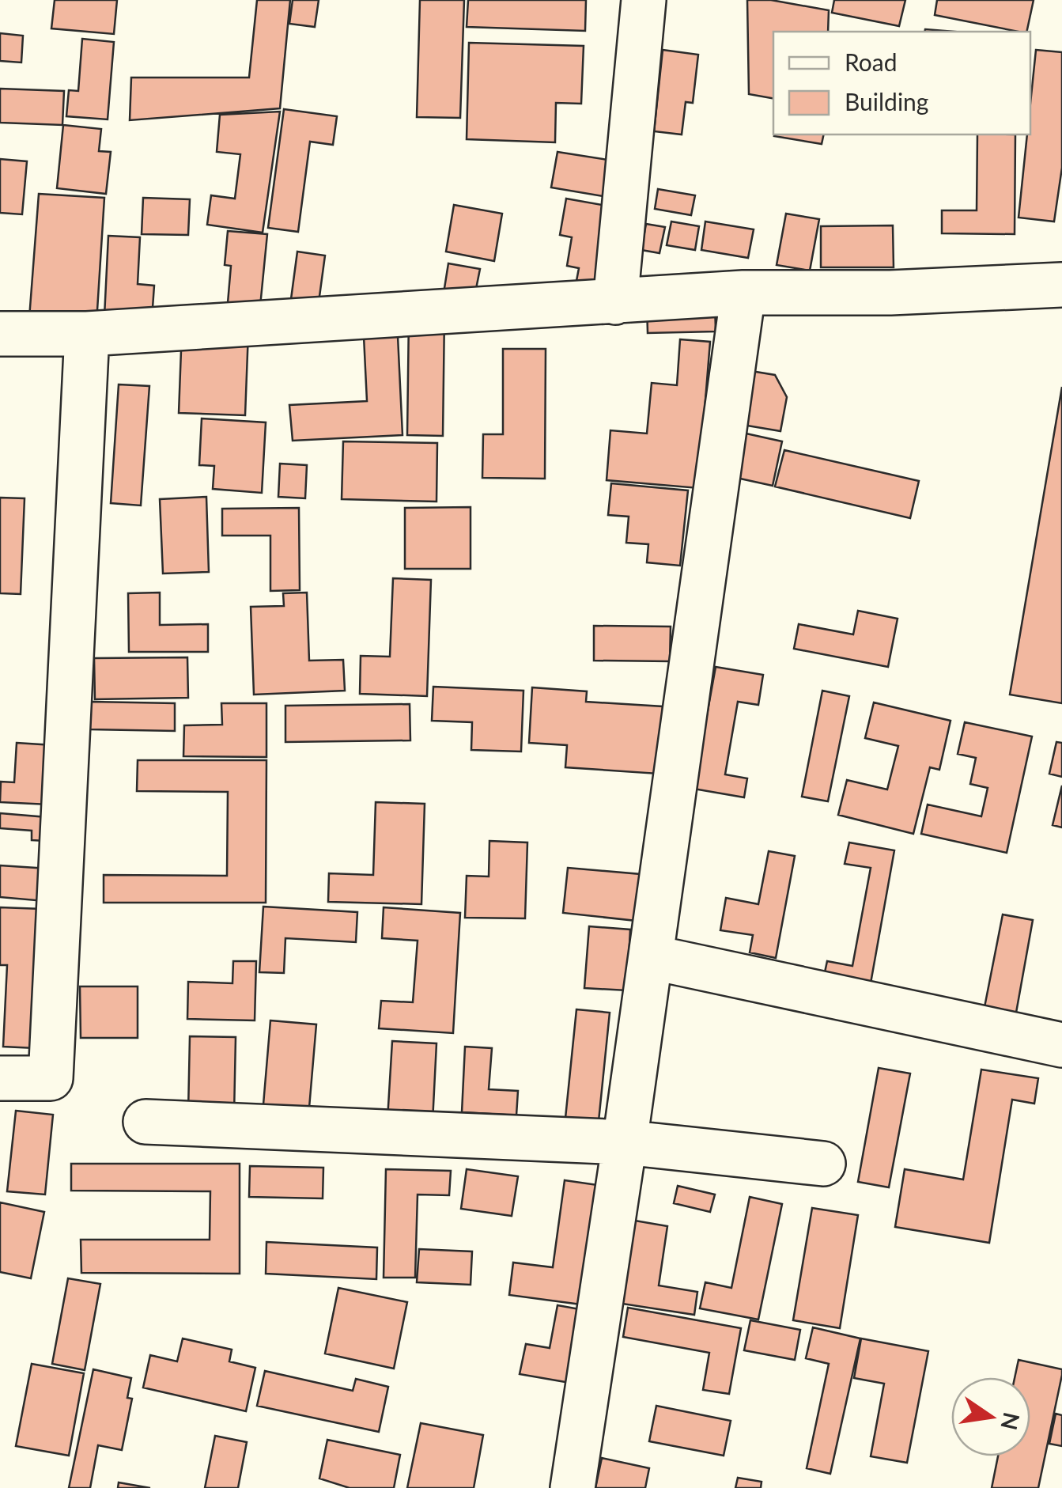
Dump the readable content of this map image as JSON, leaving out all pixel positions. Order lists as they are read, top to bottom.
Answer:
{
  "legend": ["Road", "Building"],
  "north": "right"
}
